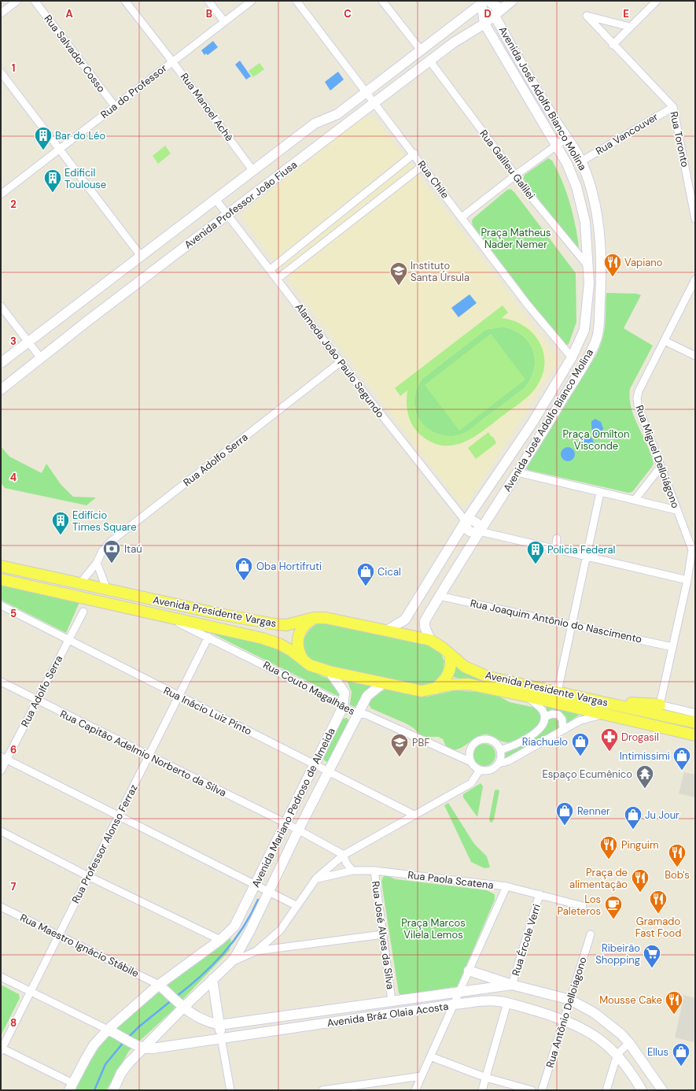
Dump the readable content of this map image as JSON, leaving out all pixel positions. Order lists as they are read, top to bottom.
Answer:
{
  "streets": {
    "main road": [
      "Avenida José Adolfo Bianco Molina",
      "Avenida Professor João Fiusa",
      "Avenida Presidente Vargas",
      "Avenida Mariano Pedroso de Almeida",
      "Avenida Bráz Olaia Acosta"
    ],
    "street": [
      "Rua Salvador Cosso",
      "Rua do Professor",
      "Rua Manoel Achê",
      "Rua Vancouver",
      "Rua Toronto",
      "Rua Galileu Galilei",
      "Rua Chile",
      "Alameda João Paulo Segundo",
      "Rua Miguel Delloiágono",
      "Rua Adolfo Serra",
      "Rua Joaquim Antônio do Nascimento",
      "Rua Couto Magalhães",
      "Rua Inácio Luiz Pinto",
      "Rua Capitão Adelmio Norberto da Silva",
      "Rua Professor Alonso Ferraz",
      "Rua Paola Scatena",
      "Rua José Alves da Silva",
      "Rua Ércole Verri",
      "Rua Maestro Ignácio Stábile",
      "Rua Antônio Delloiagono"
    ]
  },
  "crossings": [
    ["Rua Salvador Cosso", "Rua do Professor"],
    ["Rua do Professor", "Rua Manoel Achê"],
    ["Avenida José Adolfo Bianco Molina", "Rua Vancouver"],
    ["Avenida José Adolfo Bianco Molina", "Rua Galileu Galilei"],
    ["Avenida José Adolfo Bianco Molina", "Rua Chile"],
    ["Avenida José Adolfo Bianco Molina", "Avenida Professor João Fiusa"],
    ["Avenida José Adolfo Bianco Molina", "Alameda João Paulo Segundo"],
    ["Avenida José Adolfo Bianco Molina", "Avenida Presidente Vargas"],
    ["Avenida José Adolfo Bianco Molina", "Rua Joaquim Antônio do Nascimento"],
    ["Rua Manoel Achê", "Avenida Professor João Fiusa"],
    ["Rua Vancouver", "Rua Toronto"],
    ["Rua Galileu Galilei", "Avenida Professor João Fiusa"],
    ["Rua Chile", "Avenida Professor João Fiusa"],
    ["Avenida Professor João Fiusa", "Alameda João Paulo Segundo"],
    ["Alameda João Paulo Segundo", "Rua Adolfo Serra"],
    ["Rua Adolfo Serra", "Avenida Presidente Vargas"],
    ["Rua Adolfo Serra", "Rua Inácio Luiz Pinto"],
    ["Rua Adolfo Serra", "Rua Capitão Adelmio Norberto da Silva"],
    ["Avenida Presidente Vargas", "Rua Couto Magalhães"],
    ["Avenida Presidente Vargas", "Avenida Mariano Pedroso de Almeida"],
    ["Rua Couto Magalhães", "Avenida Mariano Pedroso de Almeida"],
    ["Rua Couto Magalhães", "Rua Professor Alonso Ferraz"],
    ["Rua Inácio Luiz Pinto", "Avenida Mariano Pedroso de Almeida"],
    ["Rua Inácio Luiz Pinto", "Rua Professor Alonso Ferraz"],
    ["Rua Capitão Adelmio Norberto da Silva", "Avenida Mariano Pedroso de Almeida"],
    ["Rua Capitão Adelmio Norberto da Silva", "Rua Professor Alonso Ferraz"],
    ["Avenida Mariano Pedroso de Almeida", "Rua Maestro Ignácio Stábile"],
    ["Avenida Mariano Pedroso de Almeida", "Avenida Bráz Olaia Acosta"],
    ["Rua Professor Alonso Ferraz", "Rua Maestro Ignácio Stábile"],
    ["Rua Paola Scatena", "Rua José Alves da Silva"],
    ["Rua Paola Scatena", "Rua Ércole Verri"],
    ["Rua José Alves da Silva", "Avenida Bráz Olaia Acosta"],
    ["Rua Ércole Verri", "Avenida Bráz Olaia Acosta"],
    ["Rua Maestro Ignácio Stábile", "Avenida Bráz Olaia Acosta"],
    ["Rua Antônio Delloiagono", "Avenida Bráz Olaia Acosta"]
  ],
  "parks": ["Praça Matheus Nader Nemer", "Praça Omílton Visconde", "Praça Marcos Vilela Lemos"],
  "places": {
    "building": [
      "Bar do Léo",
      "Edificil Toulouse",
      "Edifício Times Square",
      "Policia Federal"
    ],
    "restaurant": [
      "Vapiano",
      "Pinguim",
      "Bob's",
      "Praça de alimentação",
      "Gramado Fast Food",
      "Mousse Cake"
    ],
    "school or university": ["Instituto Santa Úrsula", "PBF"],
    "bank": ["Itaú"],
    "shop": [
      "Oba Hortifruti",
      "Cical",
      "Riachuelo",
      "Intimissimi",
      "Renner",
      "Ju Jour",
      "Ellus"
    ],
    "pharmacy": ["Drogasil"],
    "temple": ["Espaço Ecumênico"],
    "cafe": ["Los Paleteros"],
    "supermarket": ["Ribeirão Shopping"]
  },
  "grid": {
    "columns": [
      "A",
      "B",
      "C",
      "D",
      "E"
    ],
    "rows": [
      "1",
      "2",
      "3",
      "4",
      "5",
      "6",
      "7",
      "8"
    ]
  }
}
